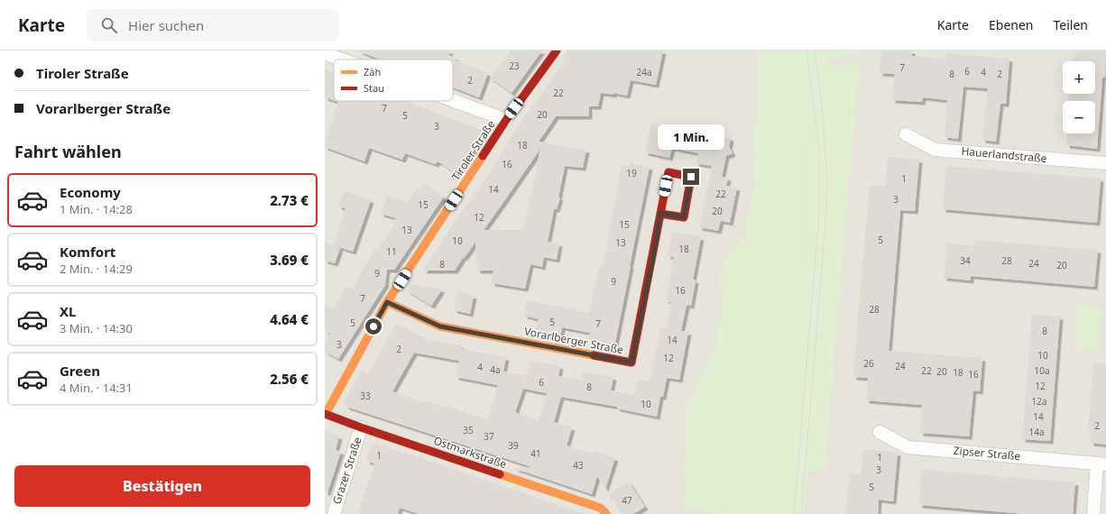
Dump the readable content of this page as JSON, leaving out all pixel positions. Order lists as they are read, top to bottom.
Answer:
{
  "streets": {
    "street": [
      "Tiroler Straße",
      "Hauerlandstraße",
      "Vorarlberger Straße",
      "Ostmarkstraße",
      "Zipser Straße",
      "Grazer Straße"
    ]
  },
  "crossings": [
    ["Tiroler Straße", "Vorarlberger Straße"],
    ["Tiroler Straße", "Ostmarkstraße"],
    ["Ostmarkstraße", "Grazer Straße"]
  ],
  "house_numbers": [
    "23",
    "7",
    "6",
    "24a",
    "4",
    "8",
    "2",
    "2",
    "22",
    "7",
    "20",
    "5",
    "3",
    "18",
    "16",
    "19",
    "1",
    "14",
    "22",
    "3",
    "15",
    "20",
    "12",
    "15",
    "13",
    "5",
    "10",
    "13",
    "18",
    "11",
    "34",
    "28",
    "24",
    "8",
    "20",
    "9",
    "9",
    "16",
    "7",
    "28",
    "5",
    "5",
    "7",
    "8",
    "14",
    "3",
    "2",
    "10",
    "12",
    "26",
    "24",
    "4",
    "4a",
    "22",
    "10a",
    "20",
    "18",
    "16",
    "6",
    "12",
    "8",
    "33",
    "12a",
    "10",
    "14",
    "2",
    "35",
    "14a",
    "37",
    "39",
    "41",
    "1",
    "1",
    "43",
    "3",
    "5",
    "47"
  ],
  "legend": ["Zäh", "Stau"],
  "page": {
    "header": "Karte",
    "search": "Hier suchen",
    "nav": ["Karte", "Ebenen", "Teilen"],
    "banner": ["Tiroler Straße", "Vorarlberger Straße"],
    "map_buttons": ["+", "−"],
    "bubble": "1 Min.",
    "heading": "Fahrt wählen",
    "list": [
      {
        "name": "Economy",
        "note": "1 Min. · 14:28",
        "value": "2.73 €"
      },
      {
        "name": "Komfort",
        "note": "2 Min. · 14:29",
        "value": "3.69 €"
      },
      {
        "name": "XL",
        "note": "3 Min. · 14:30",
        "value": "4.64 €"
      },
      {
        "name": "Green",
        "note": "4 Min. · 14:31",
        "value": "2.56 €"
      }
    ],
    "buttons": "Bestätigen"
  }
}
